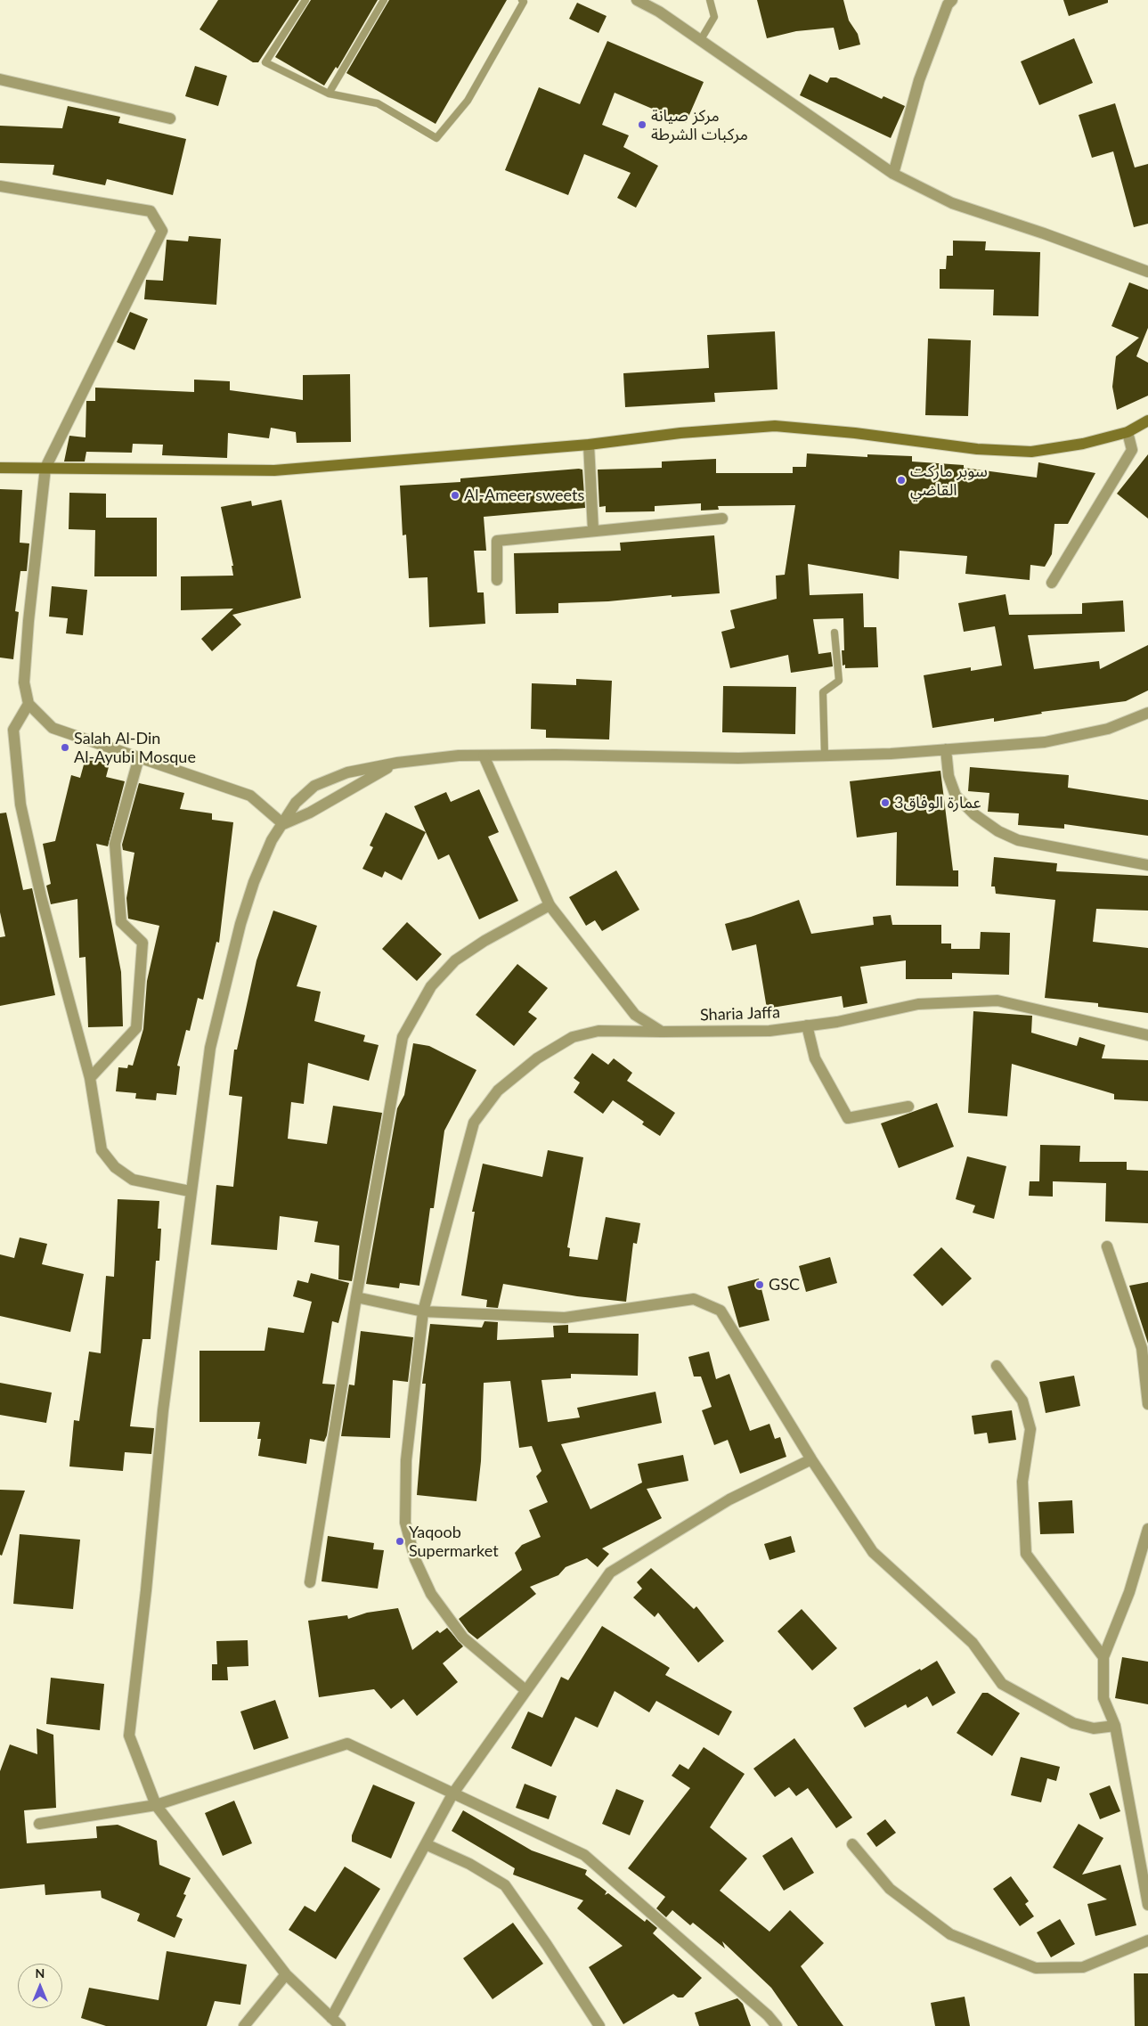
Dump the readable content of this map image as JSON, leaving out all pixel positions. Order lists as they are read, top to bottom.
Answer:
{
  "streets": {
    "street": ["Sharia Jaffa"]
  },
  "places": [
    "مركز صيانة مركبات الشرطة",
    "سوبر ماركت القاضي",
    "Al-Ameer sweets",
    "Salah Al-Din Al-Ayubi Mosque",
    "عمارة الوفاق3",
    "GSC",
    "Yaqoob Supermarket"
  ],
  "north": "top"
}
